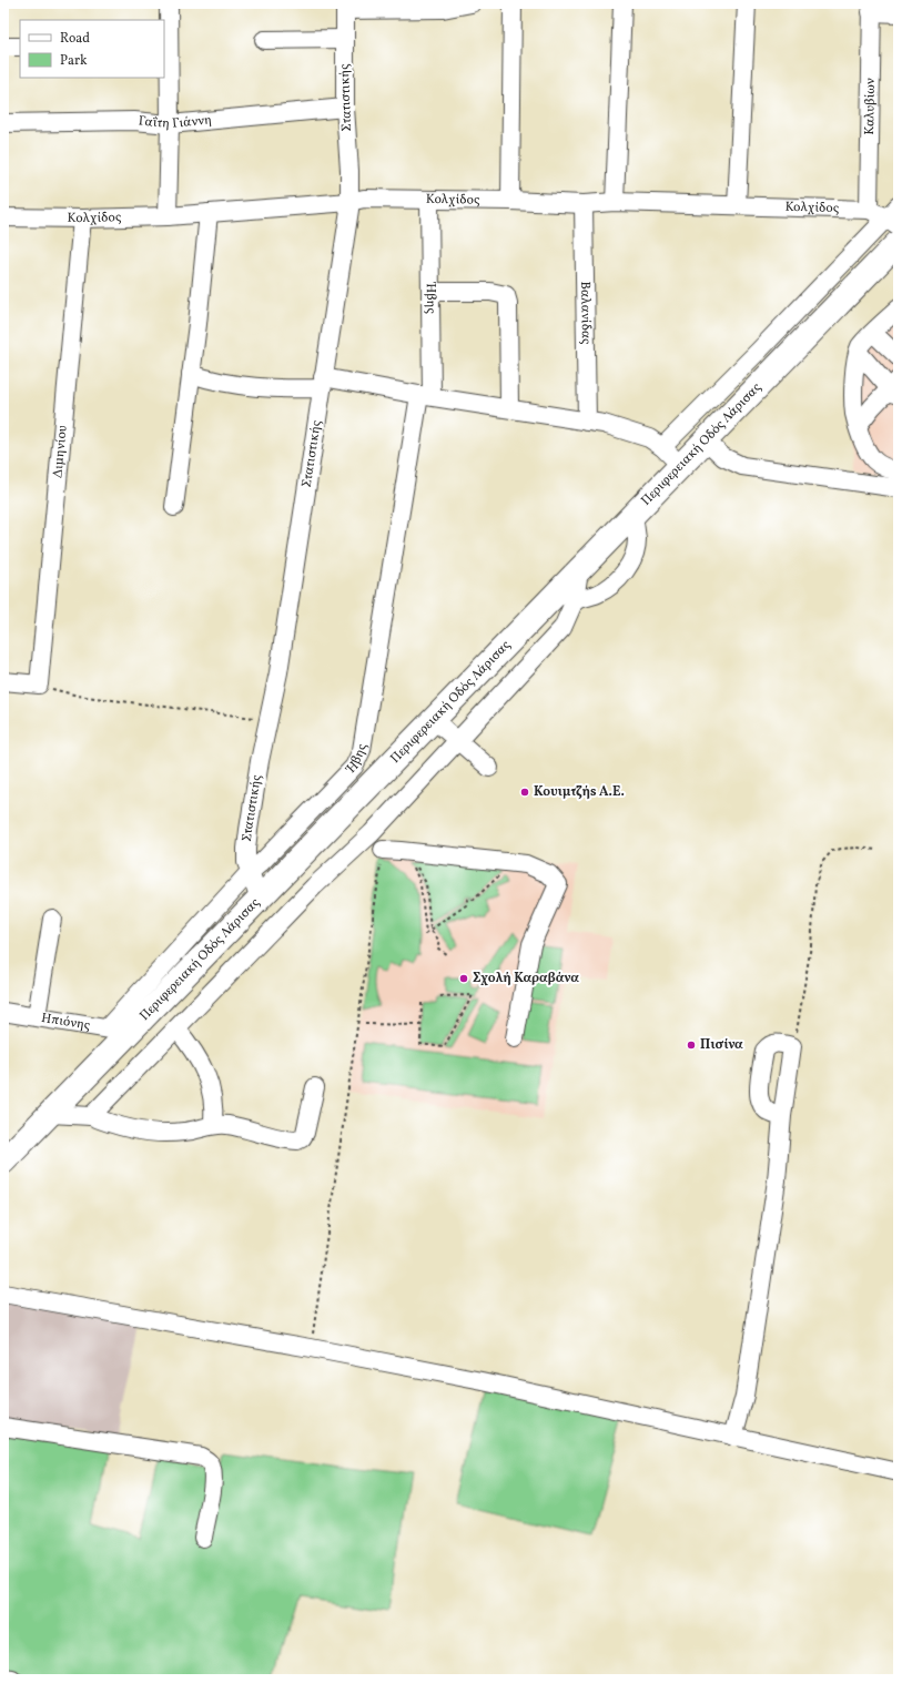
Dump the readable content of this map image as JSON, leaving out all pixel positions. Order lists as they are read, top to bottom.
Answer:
{
  "streets": {
    "highway": ["Περιφερειακή Οδός Λάρισας"],
    "street": [
      "Στατιστικής",
      "Καλυβίων",
      "Γαΐτη Γιάννη",
      "Κολχίδος",
      "Ήβης",
      "Βαλανίδας",
      "Διμηνίου",
      "Ηπιόνης"
    ]
  },
  "crossings": [
    ["Στατιστικής", "Γαΐτη Γιάννη"],
    ["Στατιστικής", "Κολχίδος"],
    ["Στατιστικής", "Ήβης"],
    ["Στατιστικής", "Περιφερειακή Οδός Λάρισας"],
    ["Καλυβίων", "Κολχίδος"],
    ["Κολχίδος", "Ήβης"],
    ["Κολχίδος", "Βαλανίδας"],
    ["Κολχίδος", "Διμηνίου"],
    ["Ήβης", "Περιφερειακή Οδός Λάρισας"],
    ["Ήβης", "Ηπιόνης"],
    ["Περιφερειακή Οδός Λάρισας", "Ηπιόνης"]
  ],
  "places": ["Κουιμτζήs Α.Ε.", "Σχολή Καραβάνα", "Πισίνα"],
  "legend": ["Road", "Park"]
}
